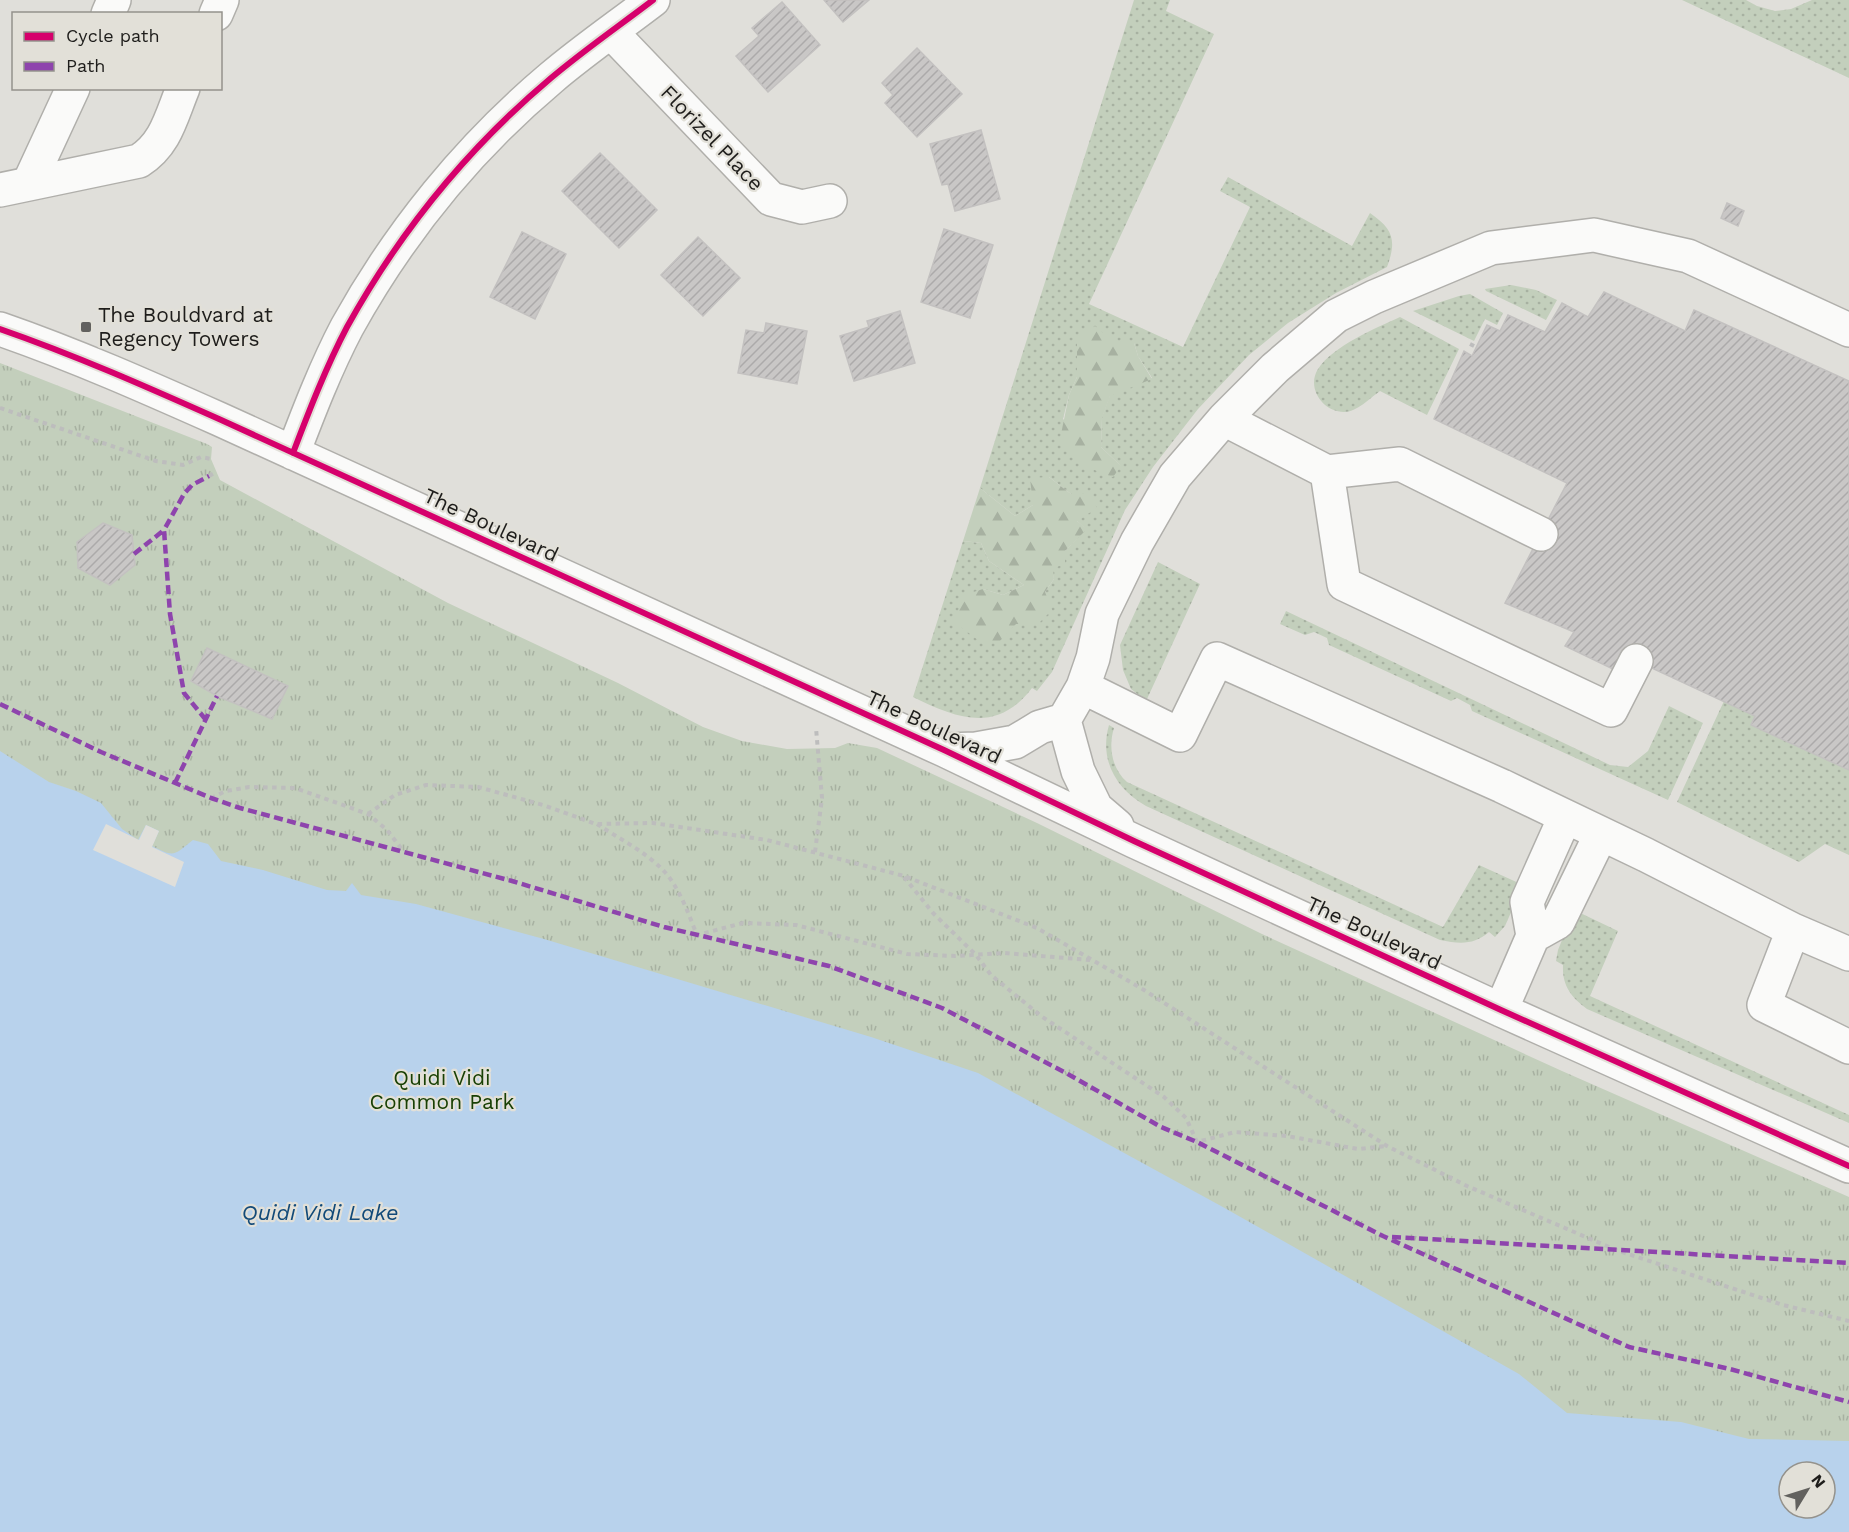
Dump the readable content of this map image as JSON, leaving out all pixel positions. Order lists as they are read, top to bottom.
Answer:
{
  "streets": {
    "street": ["Florizel Place", "The Boulevard"]
  },
  "water": ["Quidi Vidi Lake"],
  "parks": ["Quidi Vidi Common Park"],
  "places": {
    "transit": ["The Bouldvard at Regency Towers"]
  },
  "legend": ["Cycle path", "Path"],
  "north": "top right"
}
